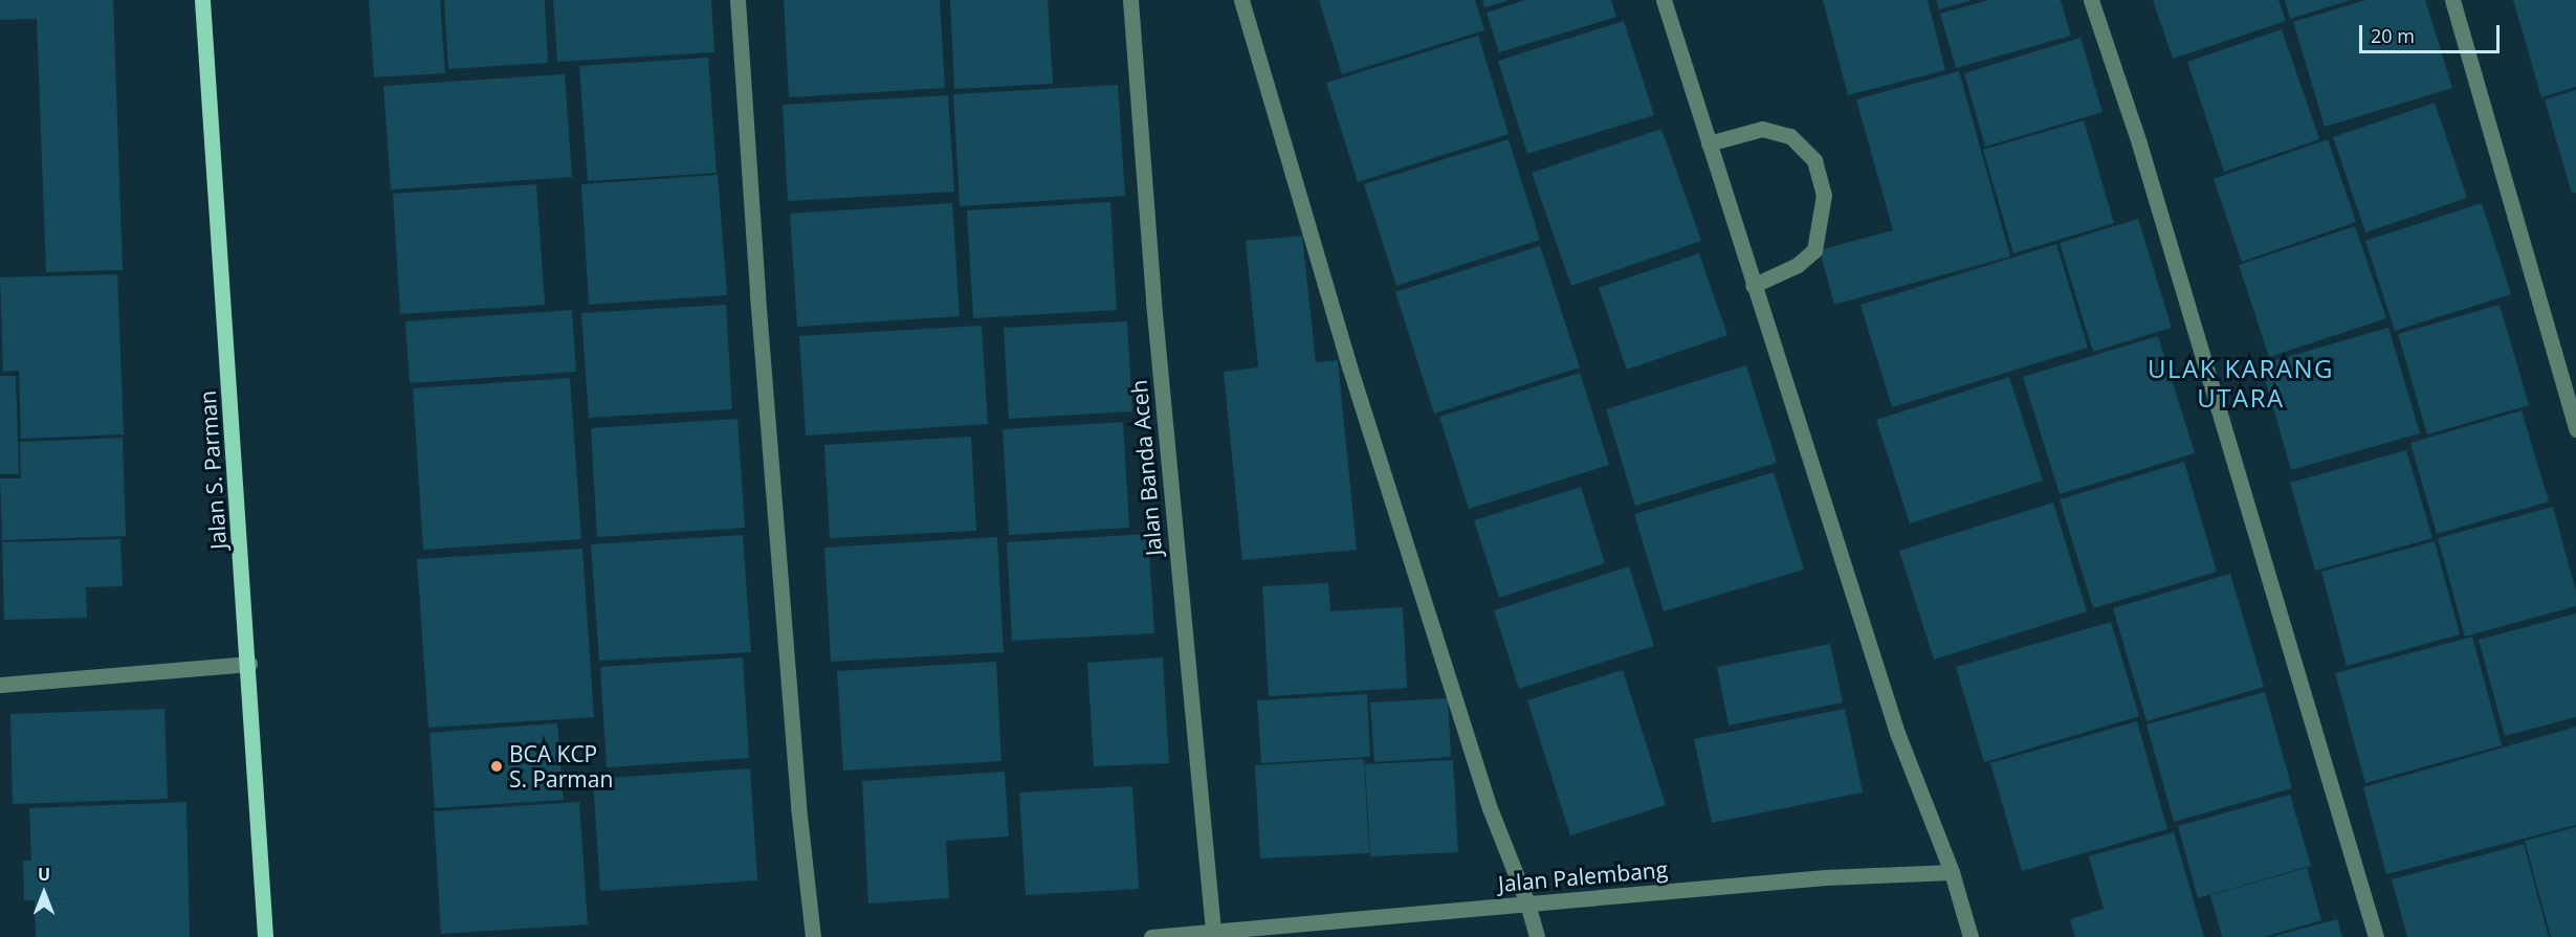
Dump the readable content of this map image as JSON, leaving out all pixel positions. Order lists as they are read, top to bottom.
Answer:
{
  "streets": {
    "main road": ["Jalan S. Parman"],
    "street": ["Jalan Banda Aceh", "Jalan Palembang"]
  },
  "crossings": [
    ["Jalan Banda Aceh", "Jalan Palembang"]
  ],
  "districts": ["ULAK KARANG UTARA"],
  "places": ["BCA KCP S. Parman"],
  "scale_bar": "20 m",
  "north": "top"
}
